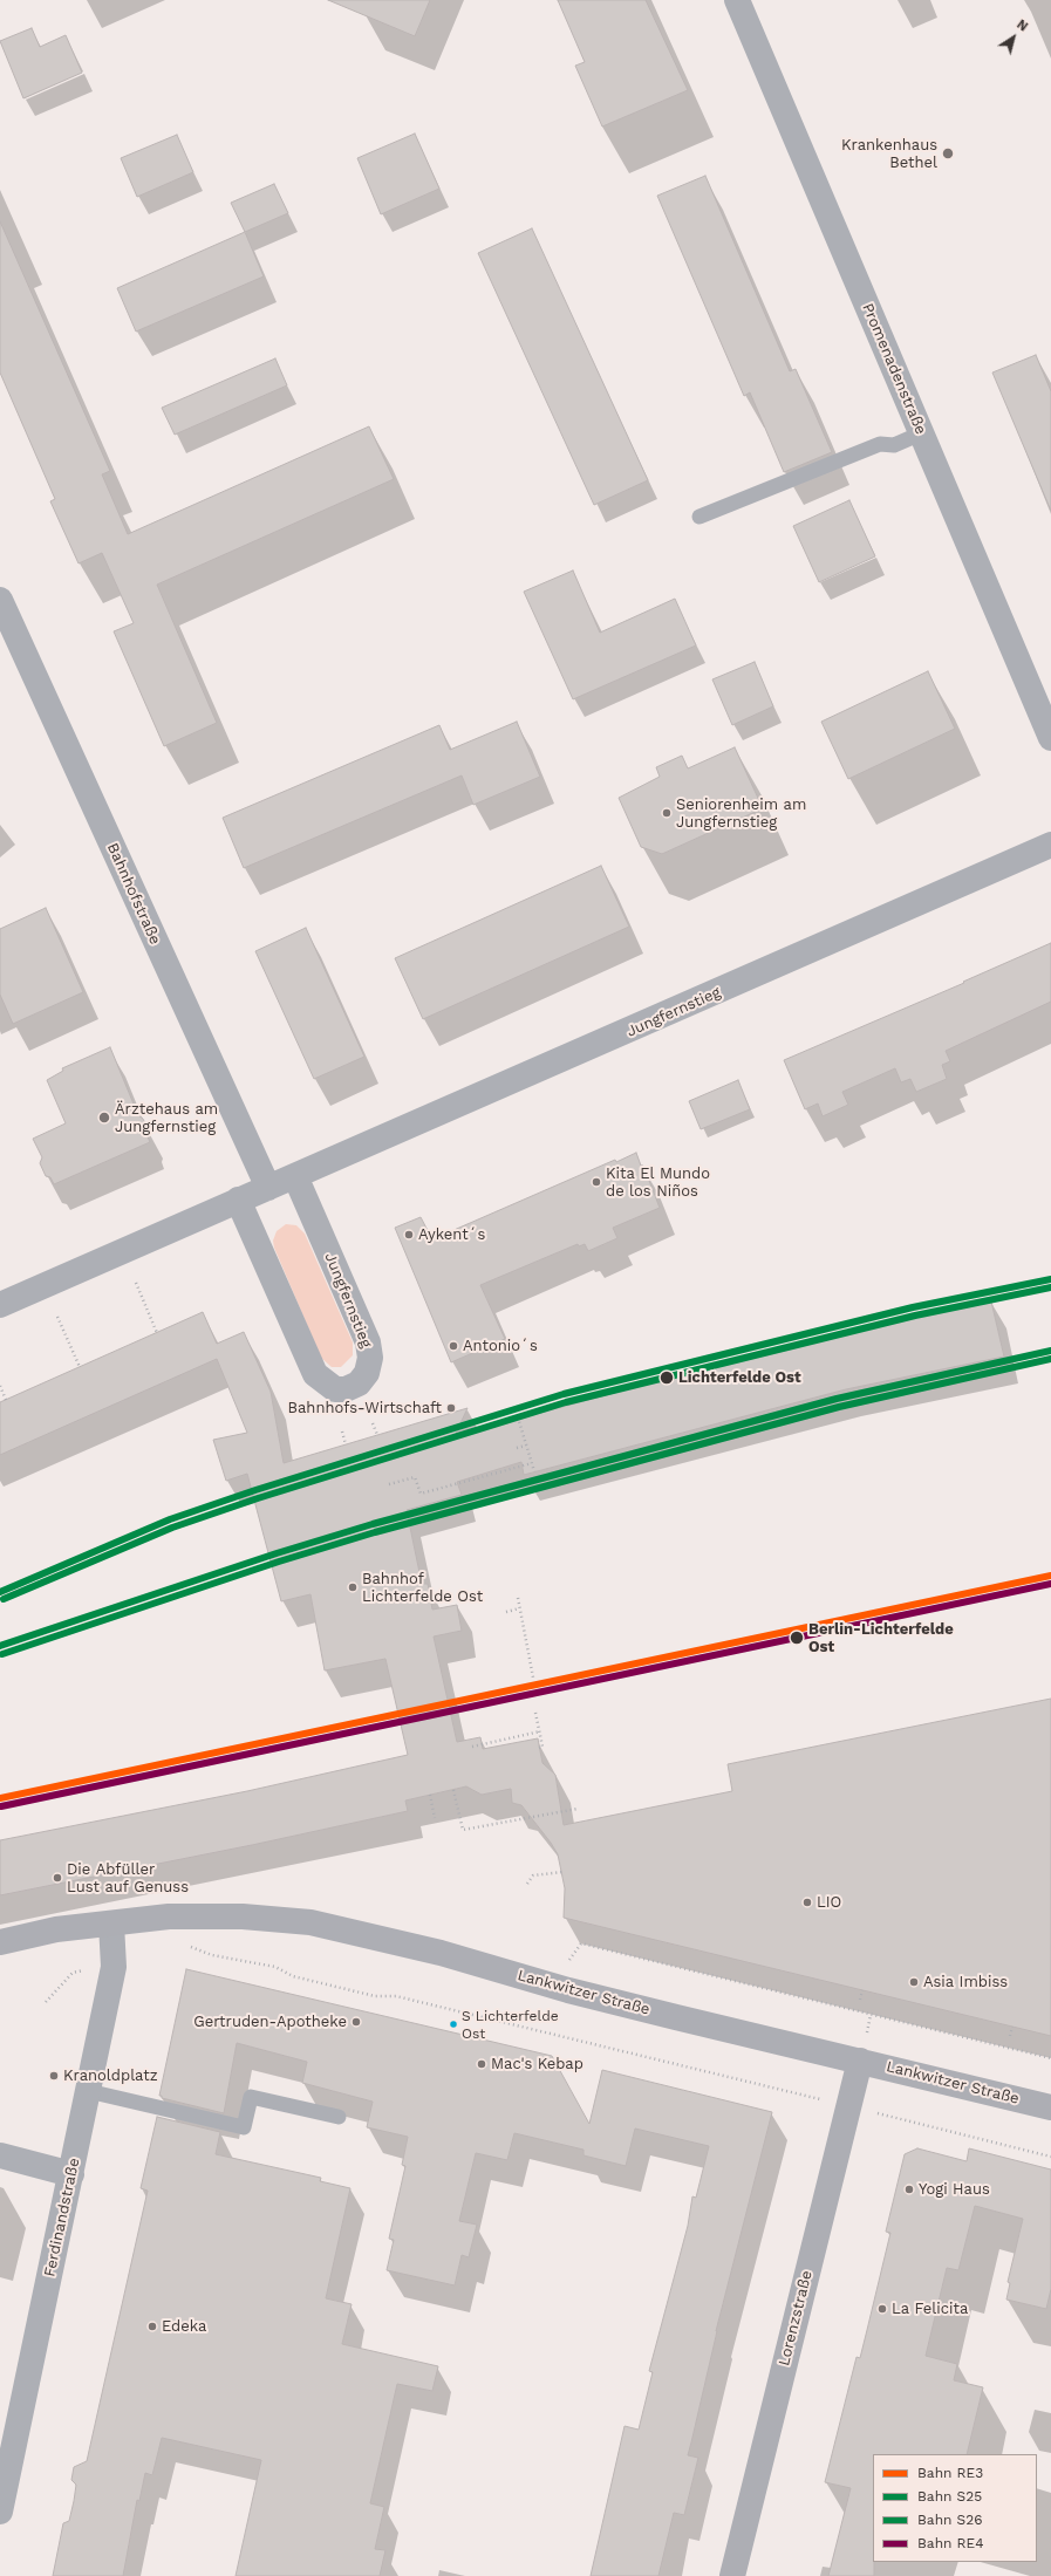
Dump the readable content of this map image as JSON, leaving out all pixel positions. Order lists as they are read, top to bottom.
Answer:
{
  "streets": {
    "main road": ["Lankwitzer Straße", "Lorenzstraße"],
    "street": [
      "Promenadenstraße",
      "Bahnhofstraße",
      "Jungfernstieg",
      "Ferdinandstraße"
    ]
  },
  "crossings": [
    ["Bahnhofstraße", "Jungfernstieg"],
    ["Lankwitzer Straße", "Ferdinandstraße"],
    ["Lankwitzer Straße", "Lorenzstraße"]
  ],
  "places": [
    "Krankenhaus Bethel",
    "Seniorenheim am Jungfernstieg",
    "Ärztehaus am Jungfernstieg",
    "Kita El Mundo de los Niños",
    "Aykent´s",
    "Antonio´s",
    "Lichterfelde Ost",
    "Bahnhofs-Wirtschaft",
    "Bahnhof Lichterfelde Ost",
    "Berlin-Lichterfelde Ost",
    "Die Abfüller Lust auf Genuss",
    "LIO",
    "Asia Imbiss",
    "Gertruden-Apotheke",
    "S Lichterfelde Ost",
    "Mac's Kebap",
    "Kranoldplatz",
    "Yogi Haus",
    "La Felicita",
    "Edeka"
  ],
  "lines": [
    "rail line S25",
    "rail line S26",
    "rail line RE3",
    "rail line RE4"
  ],
  "legend": [
    "Bahn RE3",
    "Bahn S25",
    "Bahn S26",
    "Bahn RE4"
  ],
  "north": "top right"
}
